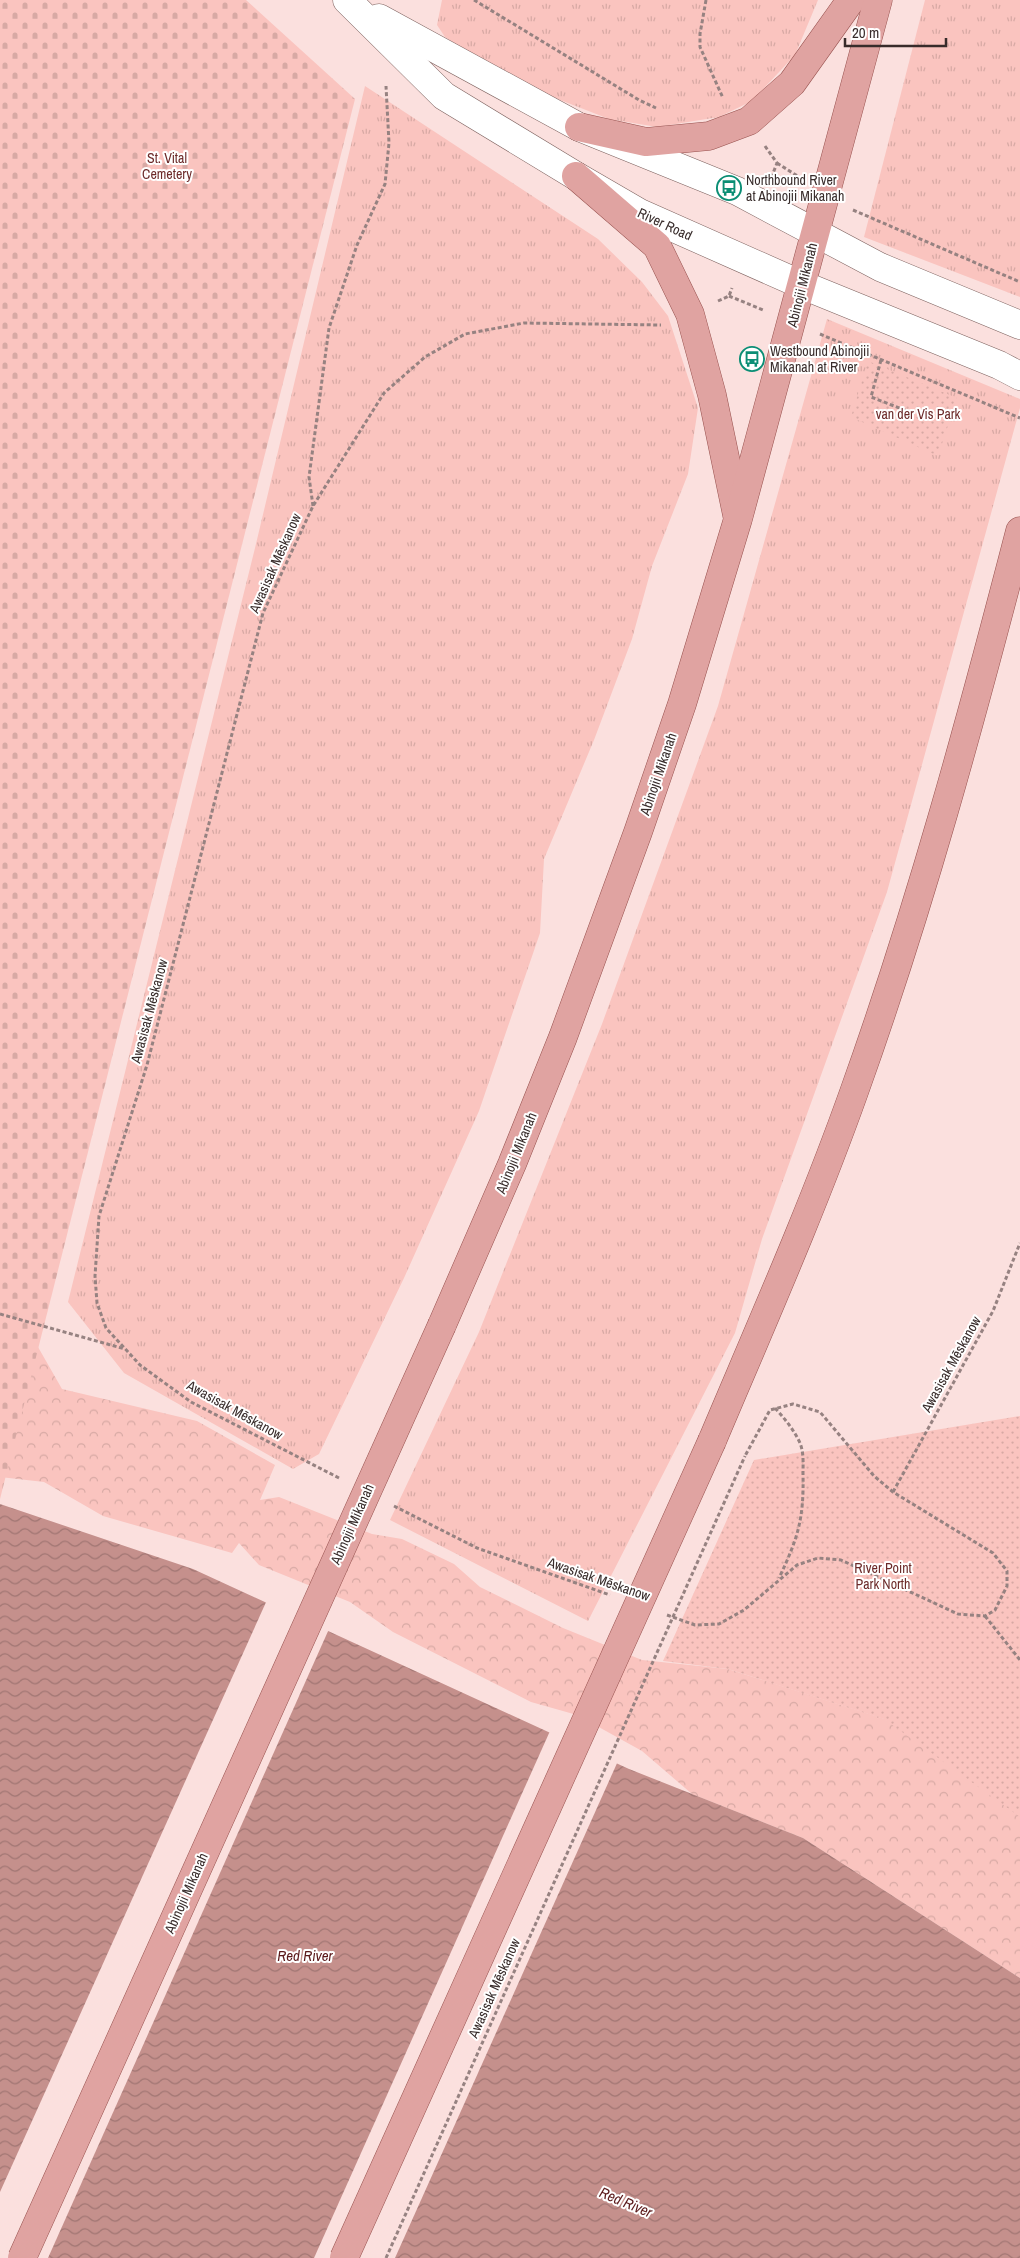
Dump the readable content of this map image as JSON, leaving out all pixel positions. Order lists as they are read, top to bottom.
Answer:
{
  "streets": {
    "main road": ["Abinojii Mikanah"],
    "street": ["River Road"],
    "path": ["Awasisak Mēskanow"]
  },
  "crossings": [
    ["River Road", "Abinojii Mikanah"]
  ],
  "water": ["Red River"],
  "parks": ["St. Vital Cemetery", "van der Vis Park", "River Point Park North"],
  "places": {
    "bus stop": ["Northbound River at Abinojii Mikanah", "Westbound Abinojii Mikanah at River"]
  },
  "scale_bar": "20 m"
}
